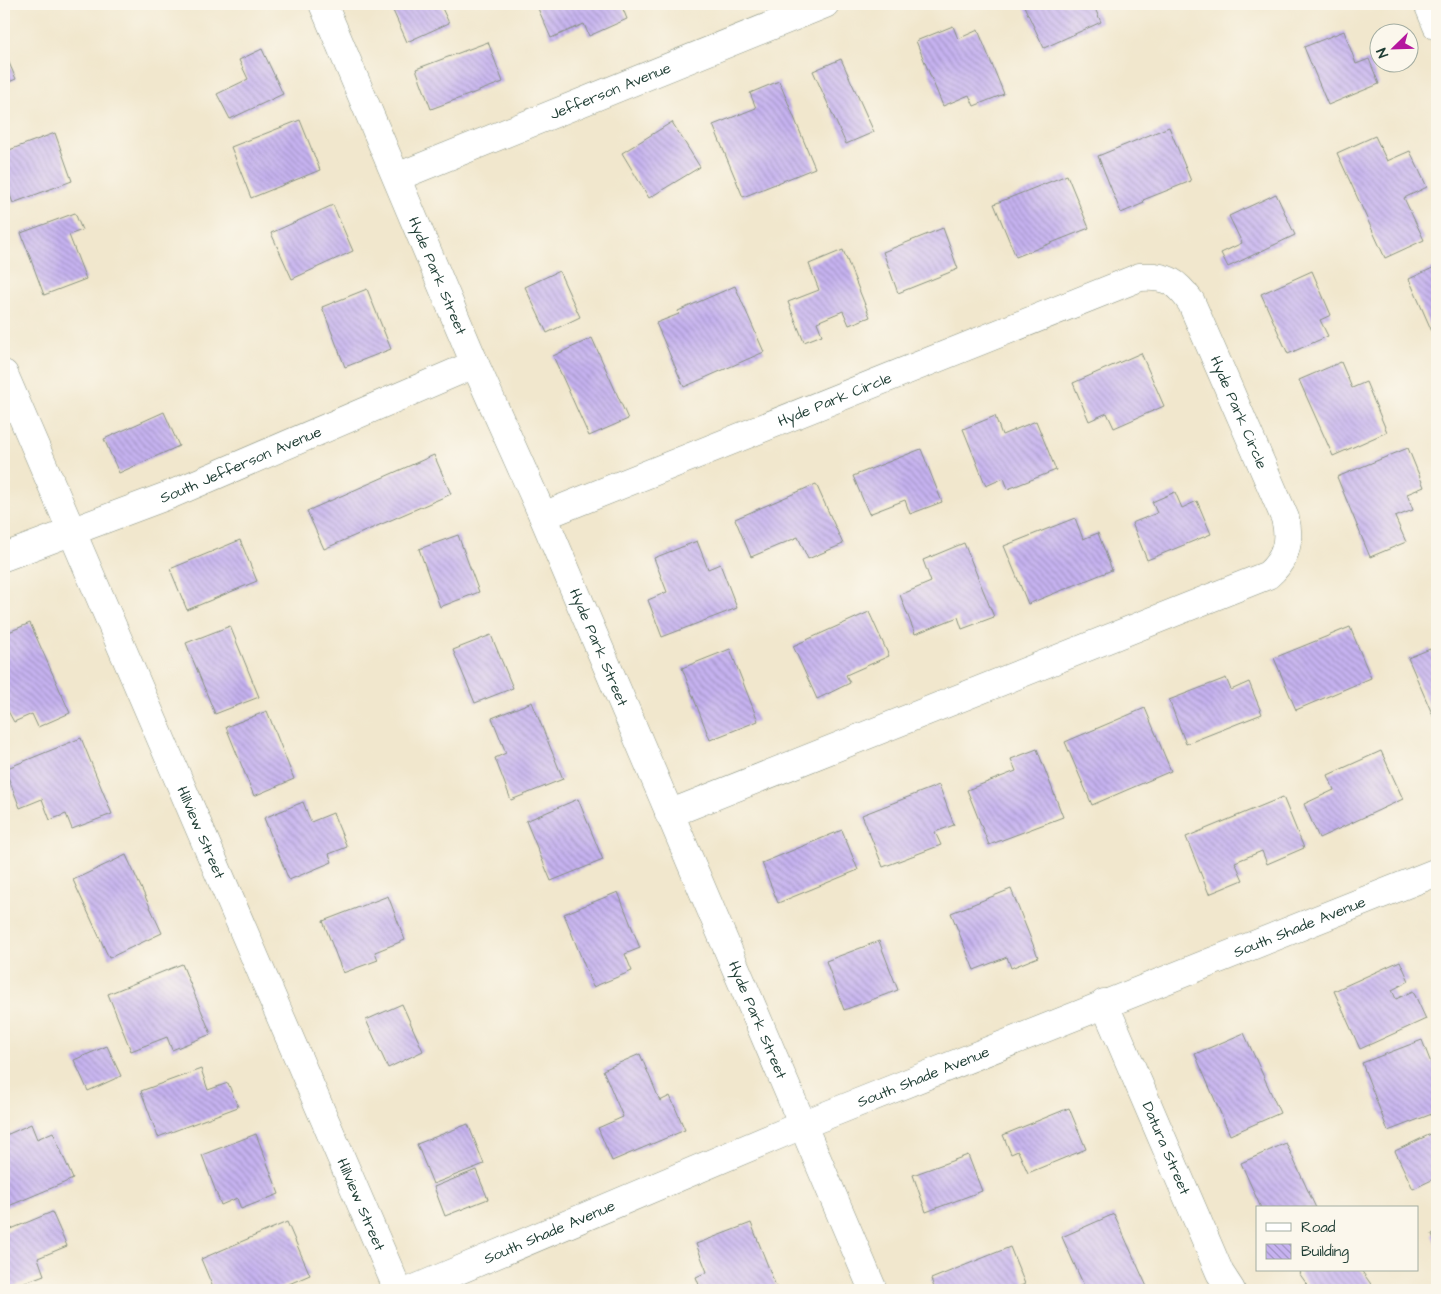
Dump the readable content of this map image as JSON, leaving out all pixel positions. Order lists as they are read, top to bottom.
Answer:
{
  "streets": {
    "street": [
      "Jefferson Avenue",
      "Hyde Park Street",
      "Hyde Park Circle",
      "South Jefferson Avenue",
      "Hillview Street",
      "South Shade Avenue",
      "Datura Street"
    ]
  },
  "crossings": [
    ["Jefferson Avenue", "Hyde Park Street"],
    ["Hyde Park Street", "Hyde Park Circle"],
    ["Hyde Park Street", "South Jefferson Avenue"],
    ["Hyde Park Street", "South Shade Avenue"],
    ["South Jefferson Avenue", "Hillview Street"],
    ["South Shade Avenue", "Datura Street"]
  ],
  "legend": ["Road", "Building"],
  "north": "bottom left"
}
